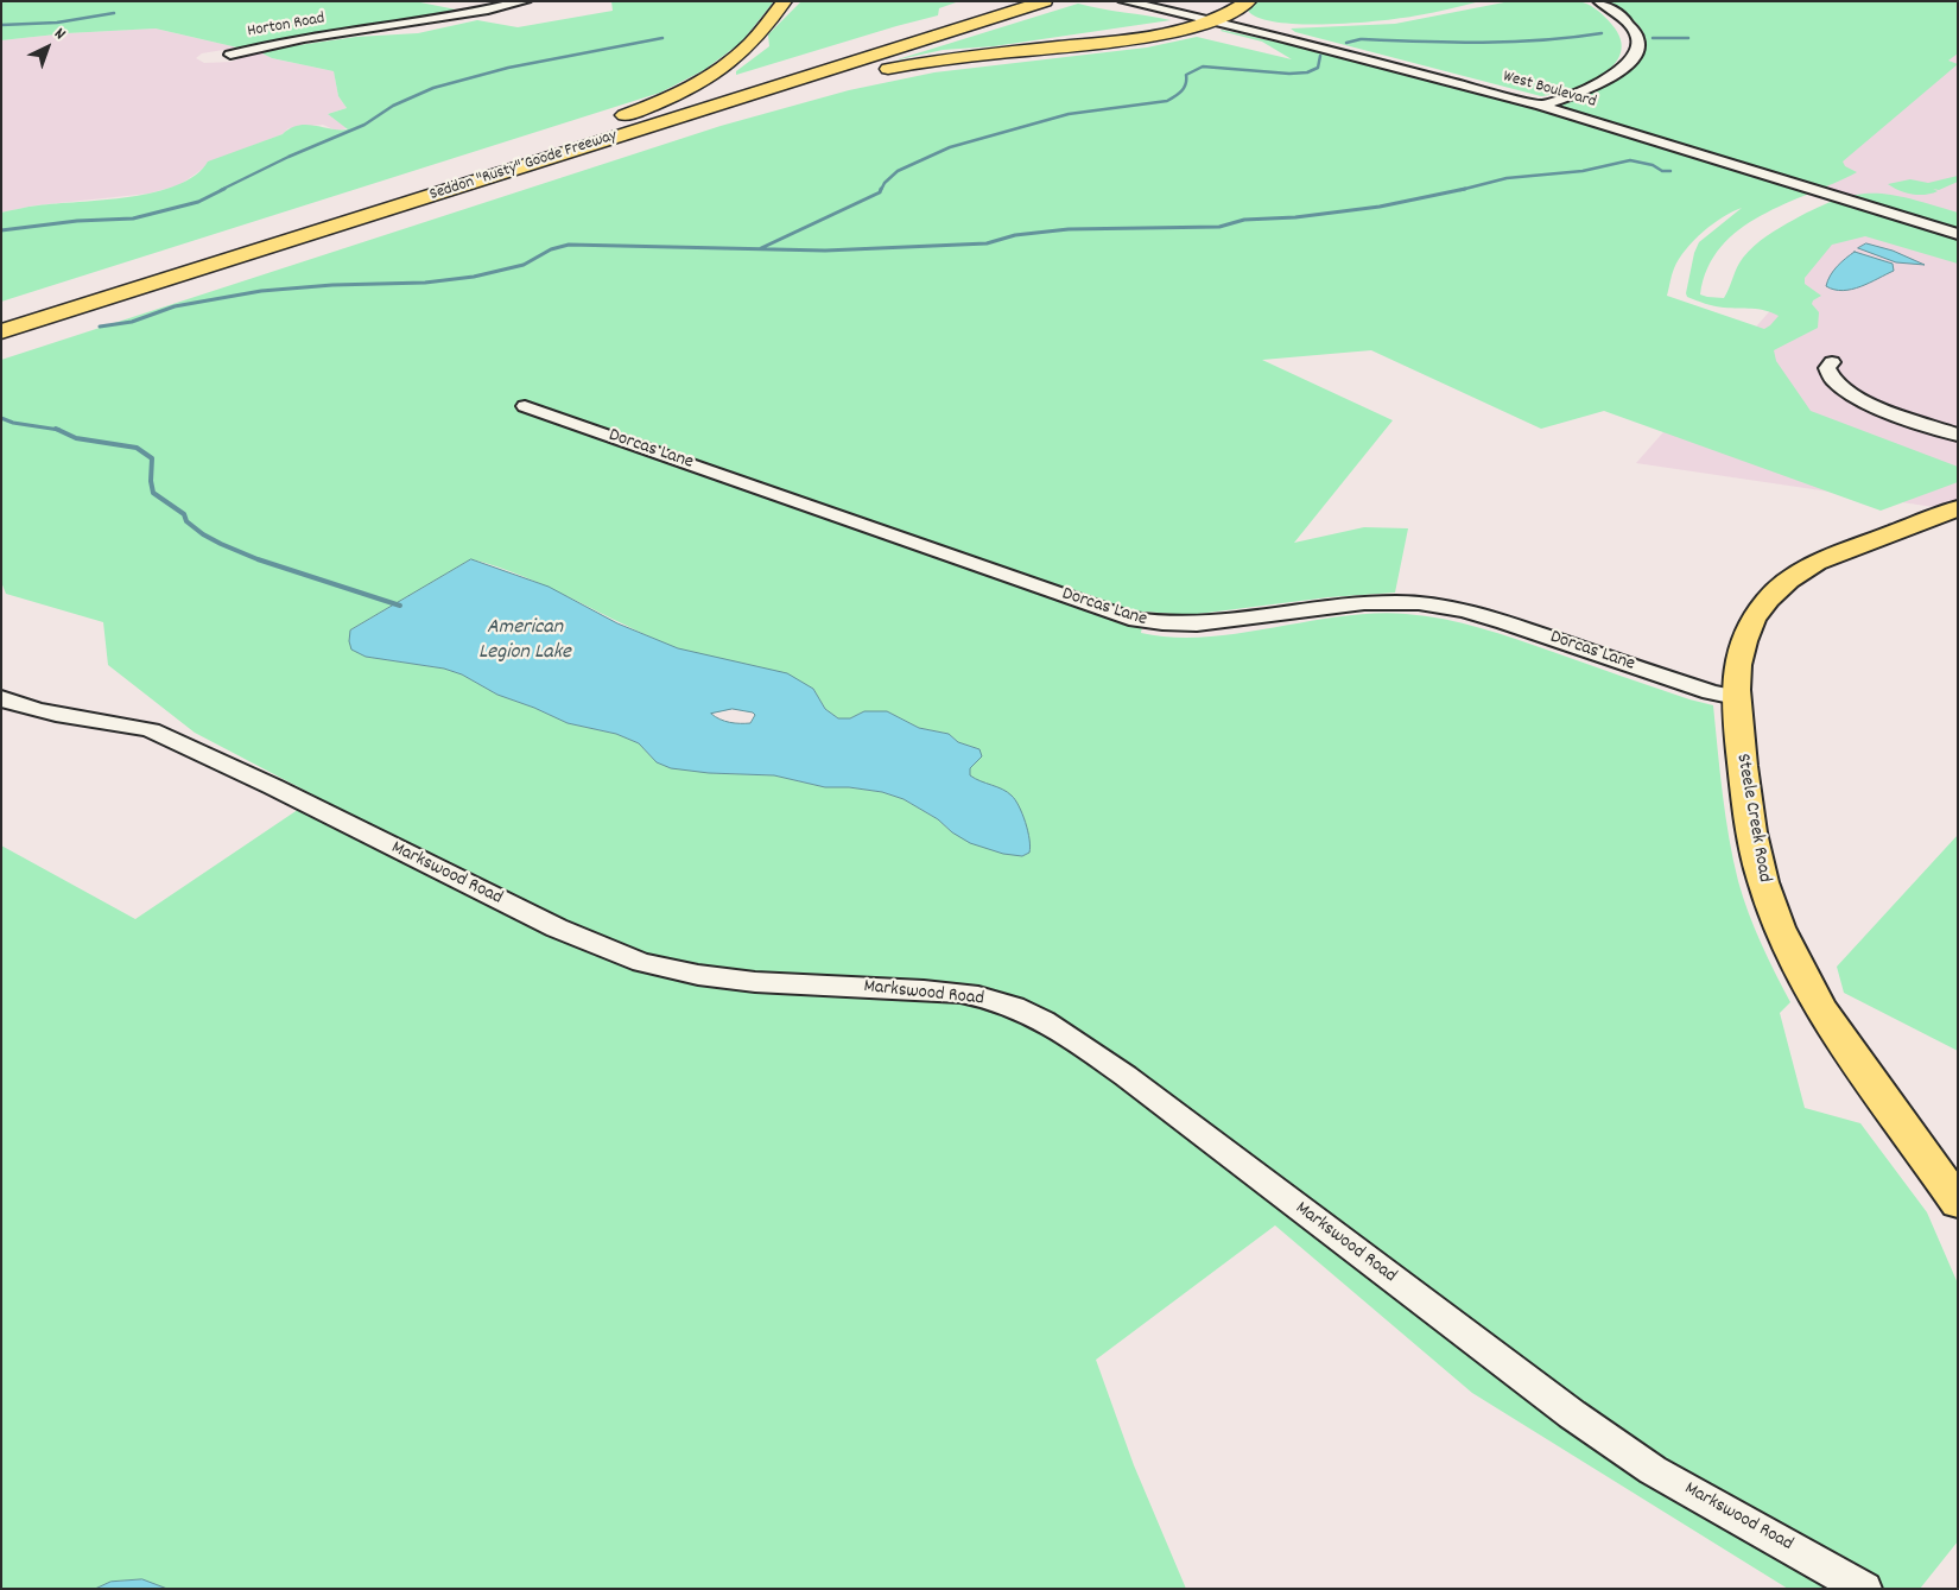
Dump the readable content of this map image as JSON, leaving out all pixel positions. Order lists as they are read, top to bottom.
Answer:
{
  "streets": {
    "highway": ["Seddon \"Rusty\" Goode Freeway"],
    "main road": ["Steele Creek Road"],
    "street": [
      "Horton Road",
      "West Boulevard",
      "Dorcas Lane",
      "Markswood Road"
    ]
  },
  "crossings": [
    ["Dorcas Lane", "Steele Creek Road"]
  ],
  "water": ["American Legion Lake"],
  "north": "top right"
}
